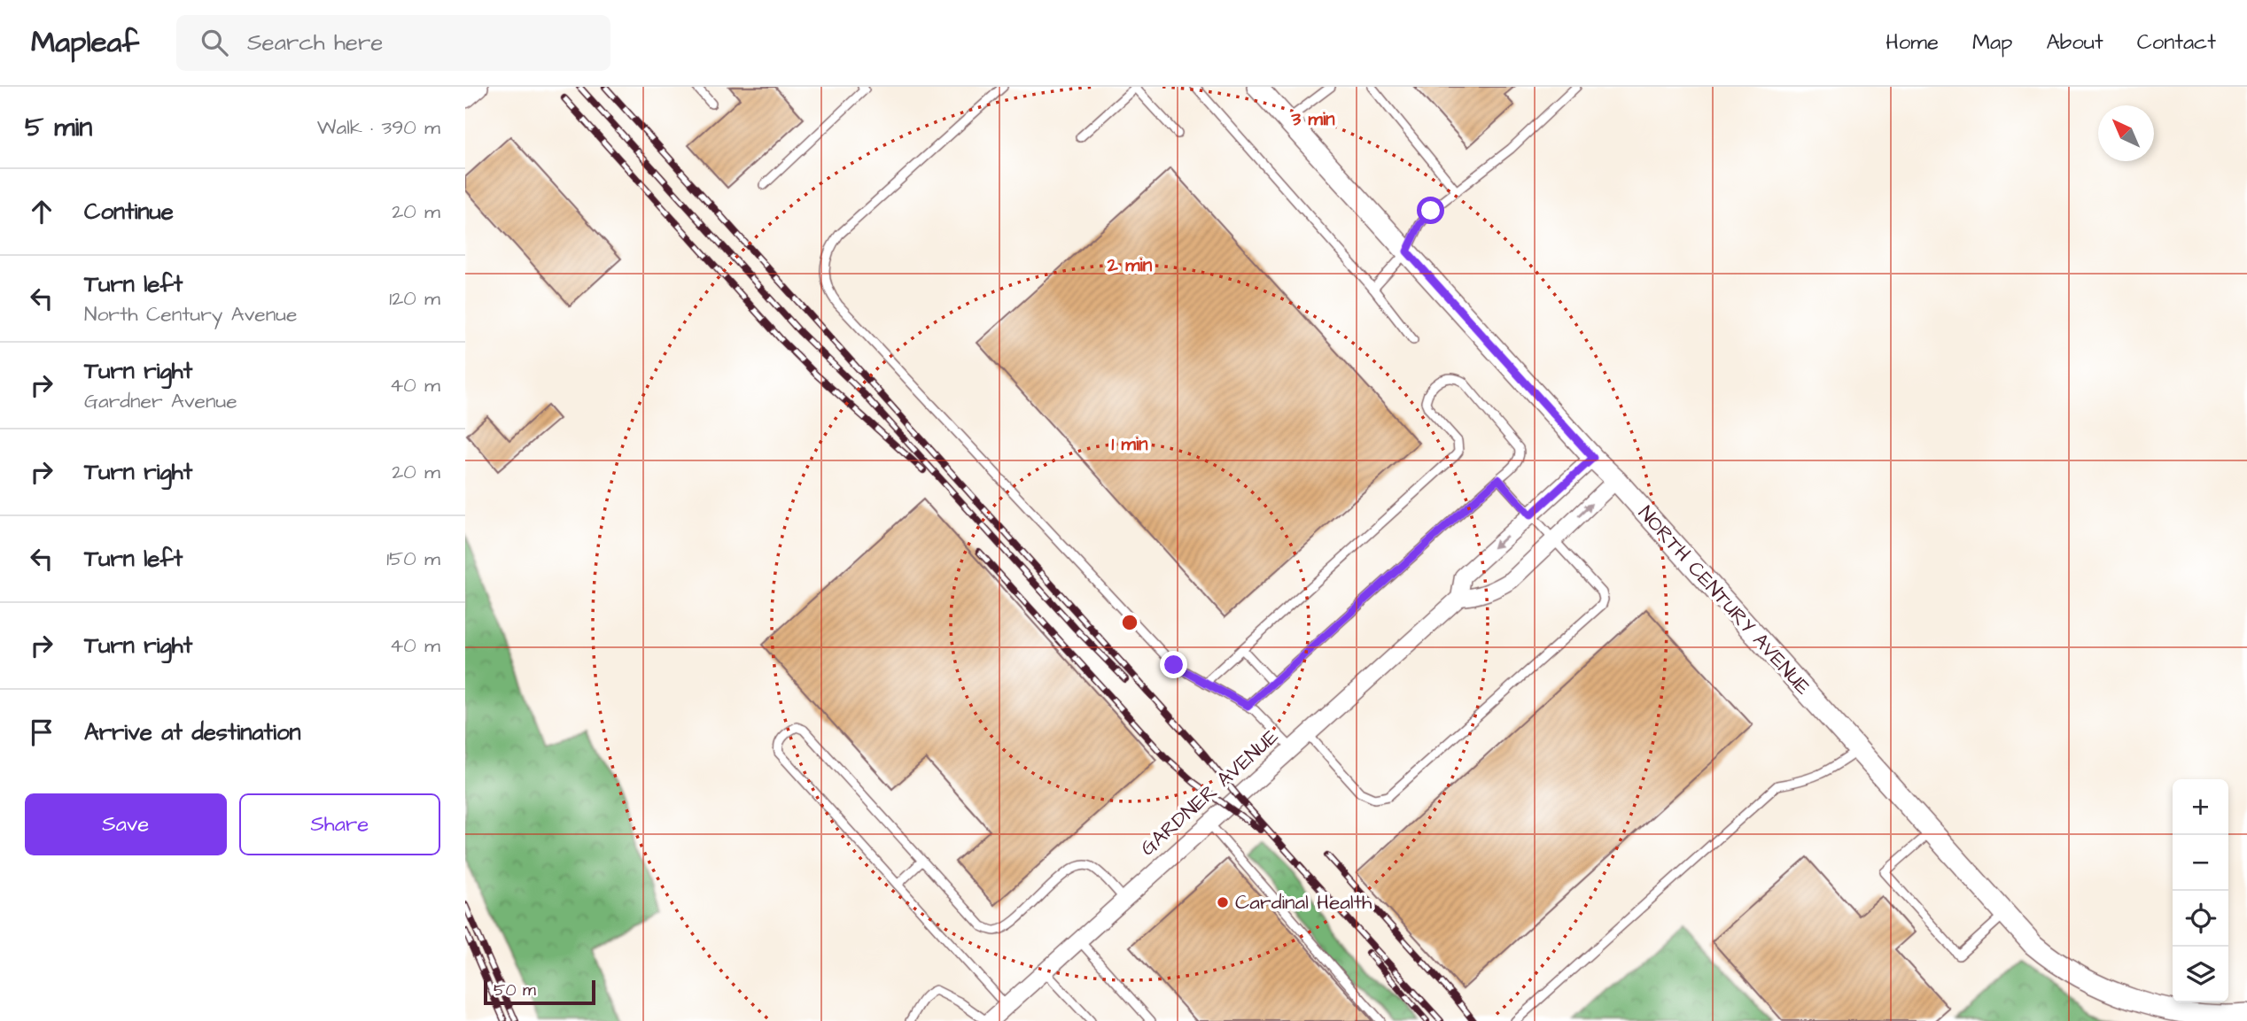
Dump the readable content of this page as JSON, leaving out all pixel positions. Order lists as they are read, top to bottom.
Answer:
{
  "streets": {
    "street": ["NORTH CENTURY AVENUE", "GARDNER AVENUE"]
  },
  "crossings": [
    ["NORTH CENTURY AVENUE", "GARDNER AVENUE"]
  ],
  "places": ["Cardinal Health"],
  "scale_bar": "50 m",
  "north": "top left",
  "page": {
    "header": "Mapleaf",
    "search": "Search here",
    "nav": [
      "Home",
      "Map",
      "About",
      "Contact"
    ],
    "heading": ["5 min", "Walk · 390 m"],
    "list": [
      ["Continue", "20 m"],
      ["Turn left", "North Century Avenue", "120 m"],
      ["Turn right", "Gardner Avenue", "40 m"],
      ["Turn right", "20 m"],
      ["Turn left", "150 m"],
      ["Turn right", "40 m"],
      "Arrive at destination"
    ],
    "buttons": ["Save", "Share"],
    "map_buttons": ["+", "−"],
    "scale": "50 m"
  },
  "rings": ["3 min", "2 min", "1 min"]
}
